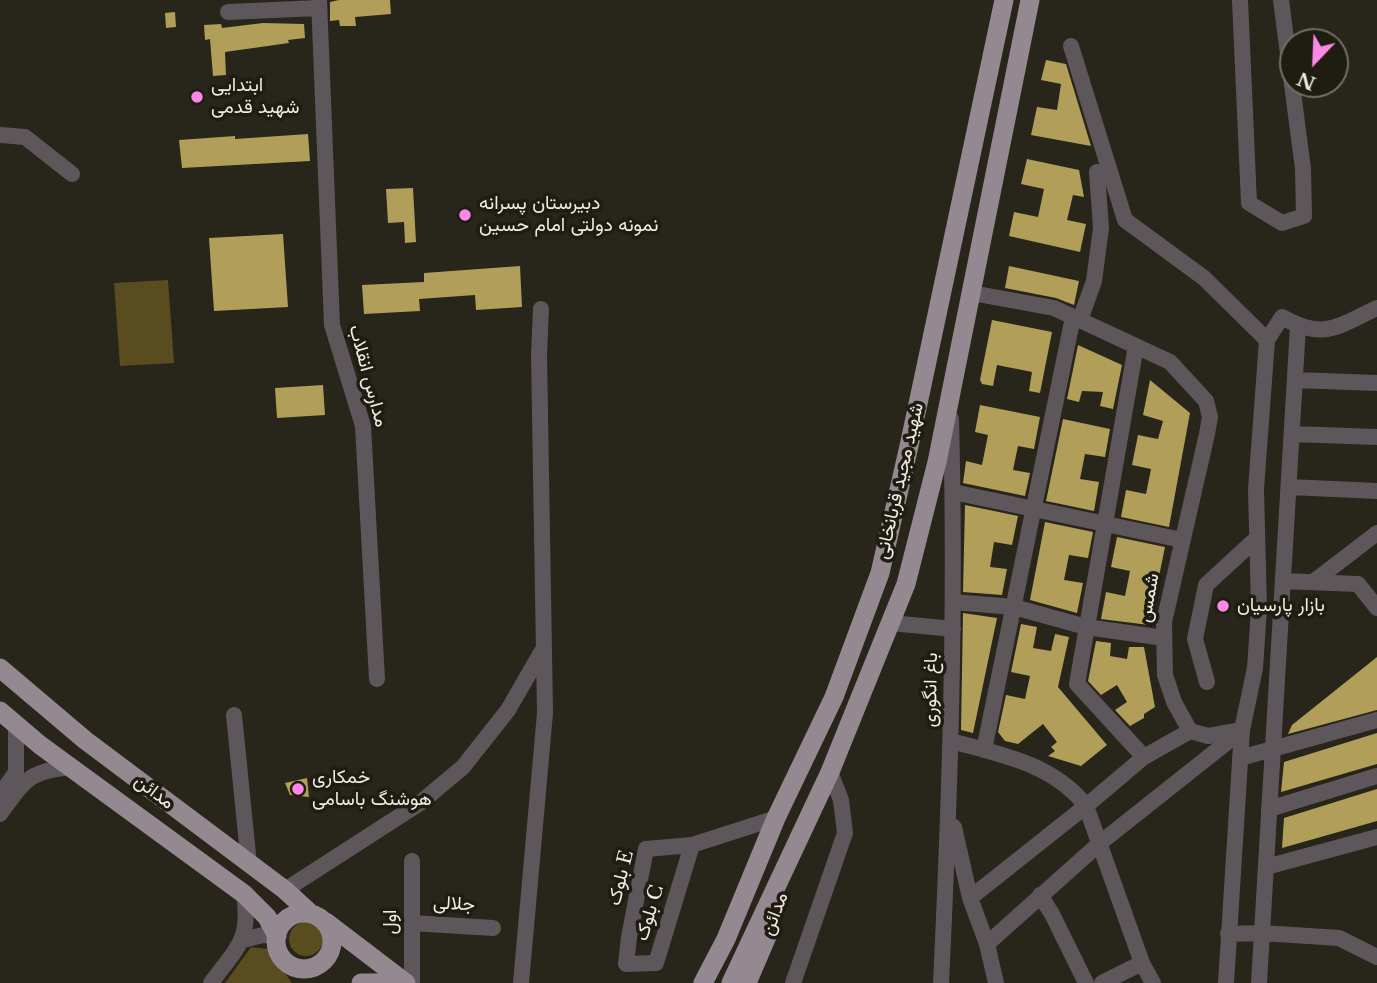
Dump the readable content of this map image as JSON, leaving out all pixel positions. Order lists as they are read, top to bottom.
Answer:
{
  "streets": {
    "main road": ["شهید مجید قربانخانی", "مدائن"],
    "street": [
      "مدارس انقلاب",
      "شمس",
      "باغ انگوری",
      "بلوک E",
      "جلالی",
      "بلوک C",
      "اول"
    ]
  },
  "crossings": [
    ["شهید مجید قربانخانی", "باغ انگوری"],
    ["شهید مجید قربانخانی", "مدائن"],
    ["شهید مجید قربانخانی", "بلوک E"],
    ["بلوک E", "بلوک C"],
    ["جلالی", "اول"]
  ],
  "places": [
    "ابتدایی شهید قدمی",
    "دبیرستان پسرانه نمونه دولتی امام حسین",
    "بازار پارسیان",
    "خمکاری هوشنگ باسامی"
  ],
  "north": "bottom left"
}
